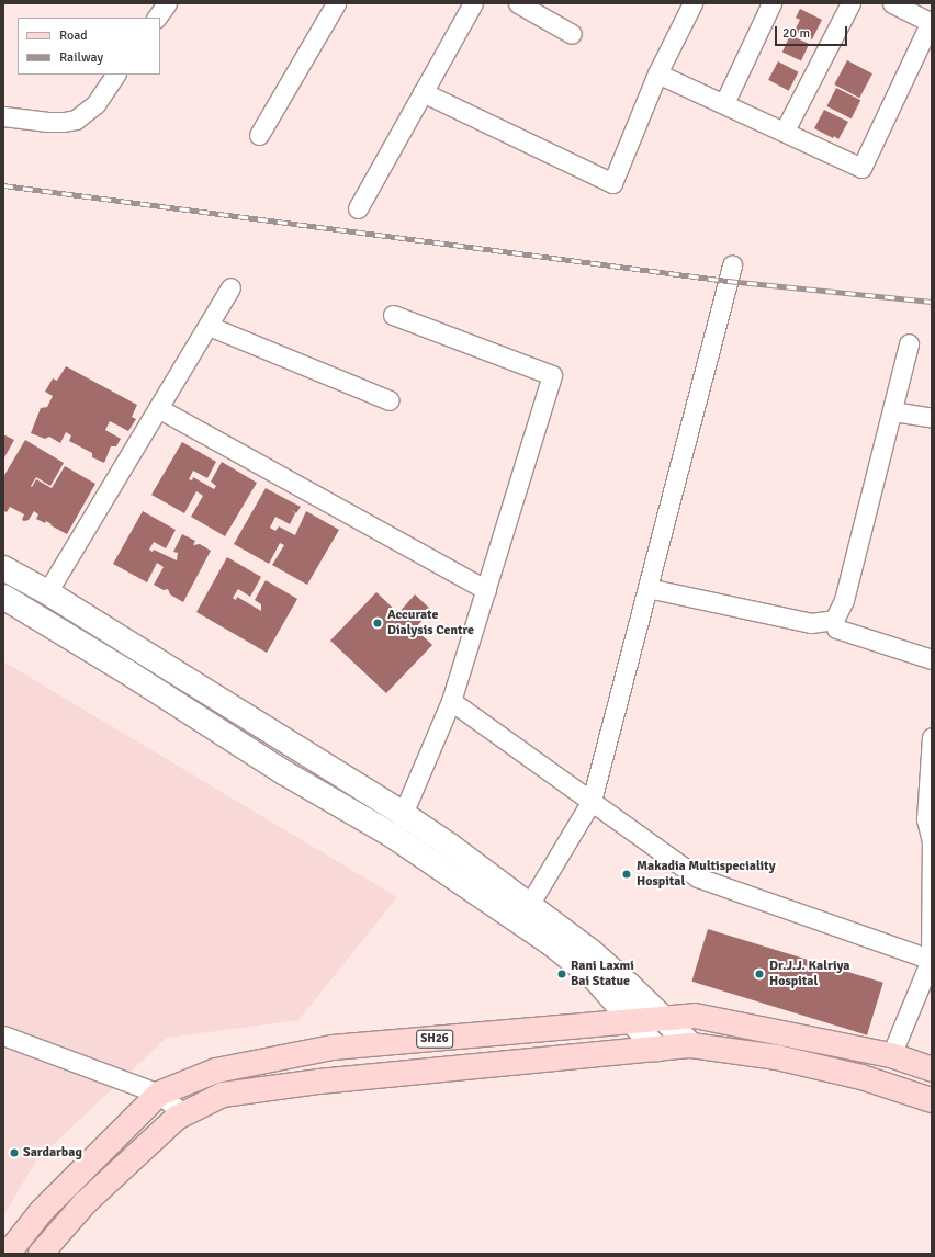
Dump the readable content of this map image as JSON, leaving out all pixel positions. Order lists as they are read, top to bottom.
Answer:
{
  "streets": {
    "main road": ["SH26"]
  },
  "places": [
    "Accurate Dialysis Centre",
    "Makadia Multispeciality Hospital",
    "Rani Laxmi Bai Statue",
    "Dr.J.J. Kalriya Hospital",
    "Sardarbag"
  ],
  "legend": ["Road", "Railway"],
  "scale_bar": "20 m"
}
